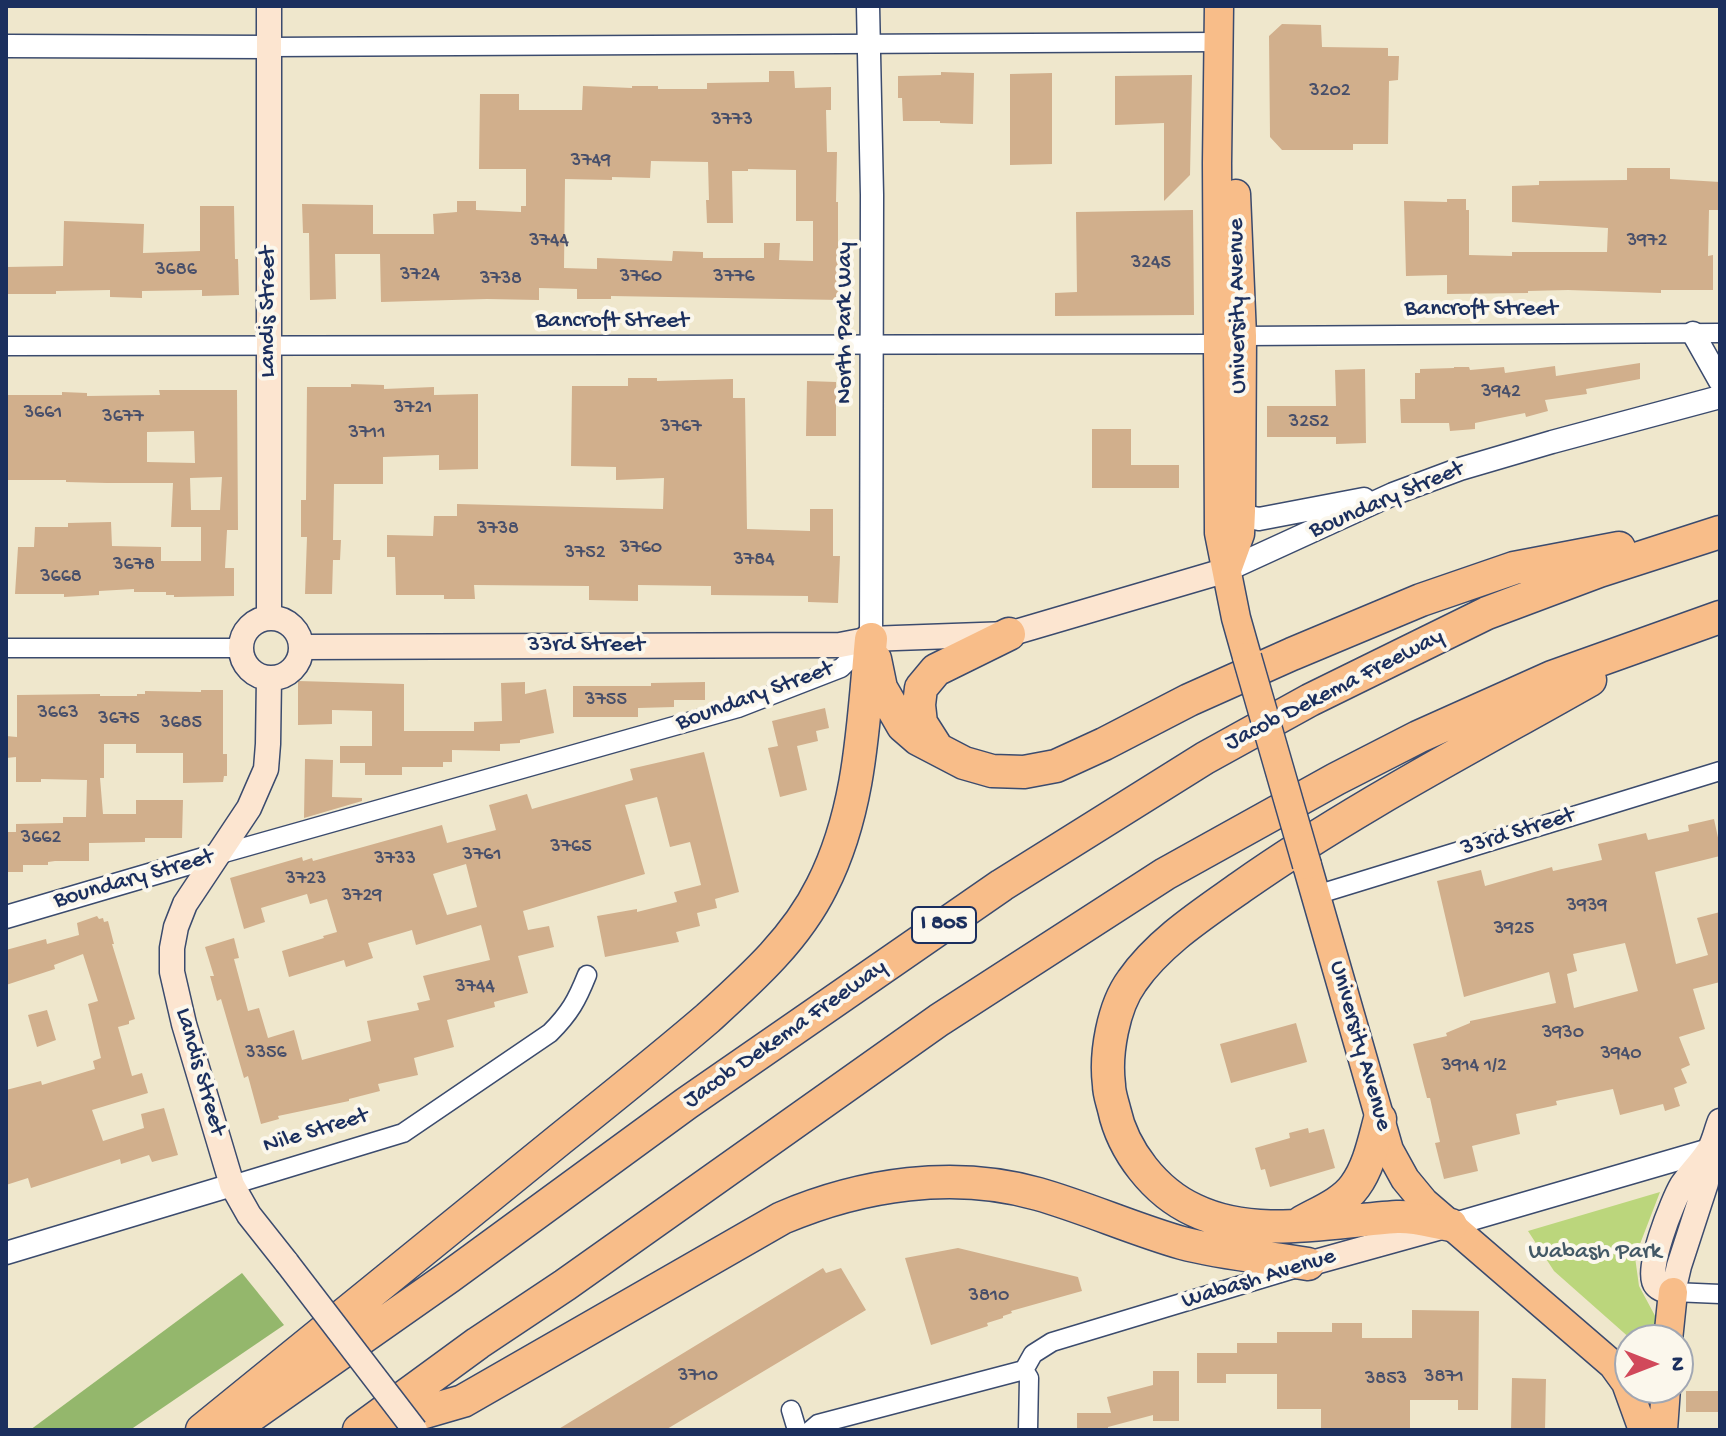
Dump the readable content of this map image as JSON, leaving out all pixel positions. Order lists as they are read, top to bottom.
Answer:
{
  "streets": {
    "highway": ["Jacob Dekema Freeway", "I 805"],
    "main road": [
      "University Avenue",
      "Landis Street",
      "Boundary Street",
      "33rd Street",
      "Wabash Avenue"
    ],
    "street": ["Bancroft Street", "North Park Way", "Nile Street"]
  },
  "crossings": [
    ["University Avenue", "Bancroft Street"],
    ["University Avenue", "Boundary Street"],
    ["University Avenue", "33rd Street"],
    ["University Avenue", "Wabash Avenue"],
    ["Bancroft Street", "Landis Street"],
    ["Bancroft Street", "North Park Way"],
    ["Landis Street", "Boundary Street"],
    ["Landis Street", "33rd Street"],
    ["Landis Street", "Nile Street"],
    ["North Park Way", "Boundary Street"],
    ["North Park Way", "33rd Street"],
    ["Boundary Street", "33rd Street"]
  ],
  "parks": ["Wabash Park"],
  "house_numbers": [
    "3202",
    "3773",
    "3749",
    "3744",
    "3972",
    "3245",
    "3686",
    "3724",
    "3760",
    "3776",
    "3738",
    "3942",
    "3721",
    "3661",
    "3677",
    "3252",
    "3767",
    "3711",
    "3738",
    "3760",
    "3752",
    "3784",
    "3678",
    "3668",
    "3755",
    "3663",
    "3675",
    "3685",
    "3662",
    "3765",
    "3761",
    "3733",
    "3723",
    "3729",
    "3939",
    "3925",
    "3744",
    "3930",
    "3356",
    "3940",
    "3914 1/2",
    "3810",
    "3710",
    "3871",
    "3853"
  ],
  "north": "right"
}
